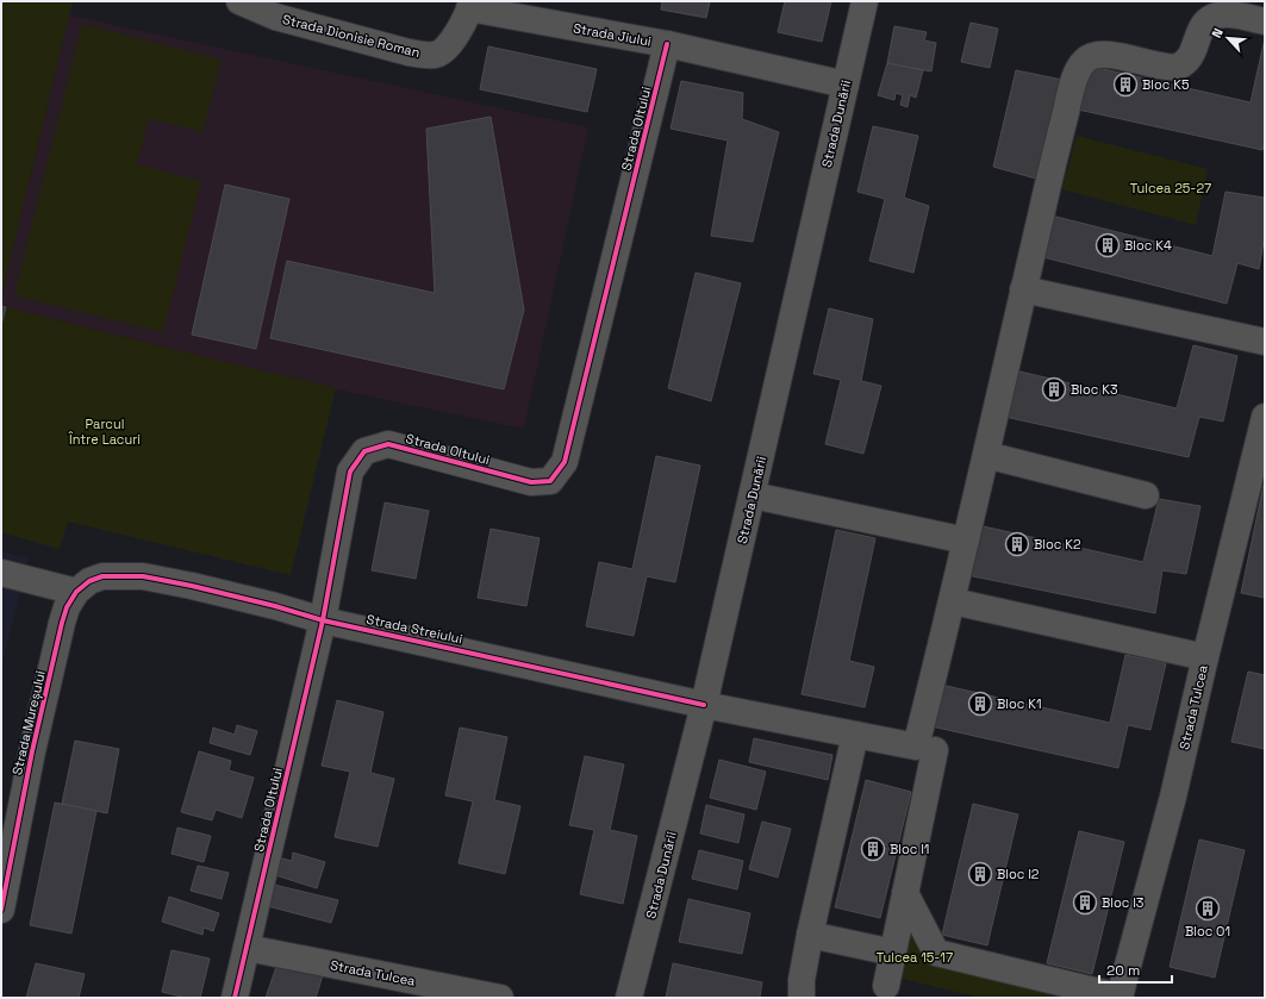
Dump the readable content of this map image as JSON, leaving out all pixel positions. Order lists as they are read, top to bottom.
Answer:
{
  "streets": {
    "street": [
      "Strada Jiului",
      "Strada Dionisie Roman",
      "Strada Dunării",
      "Strada Oltului",
      "Strada Streiului",
      "Strada Tulcea",
      "Strada Mureșului"
    ]
  },
  "crossings": [
    ["Strada Jiului", "Strada Dionisie Roman"],
    ["Strada Jiului", "Strada Dunării"],
    ["Strada Jiului", "Strada Oltului"],
    ["Strada Dunării", "Strada Streiului"],
    ["Strada Oltului", "Strada Streiului"],
    ["Strada Oltului", "Strada Tulcea"],
    ["Strada Streiului", "Strada Mureșului"]
  ],
  "parks": ["Tulcea 25-27", "Parcul Între Lacuri", "Tulcea 15-17"],
  "places": {
    "building": [
      "Bloc K5",
      "Bloc K4",
      "Bloc K3",
      "Bloc K2",
      "Bloc K1",
      "Bloc I1",
      "Bloc I2",
      "Bloc I3",
      "Bloc O1"
    ]
  },
  "scale_bar": "20 m",
  "north": "top left"
}
